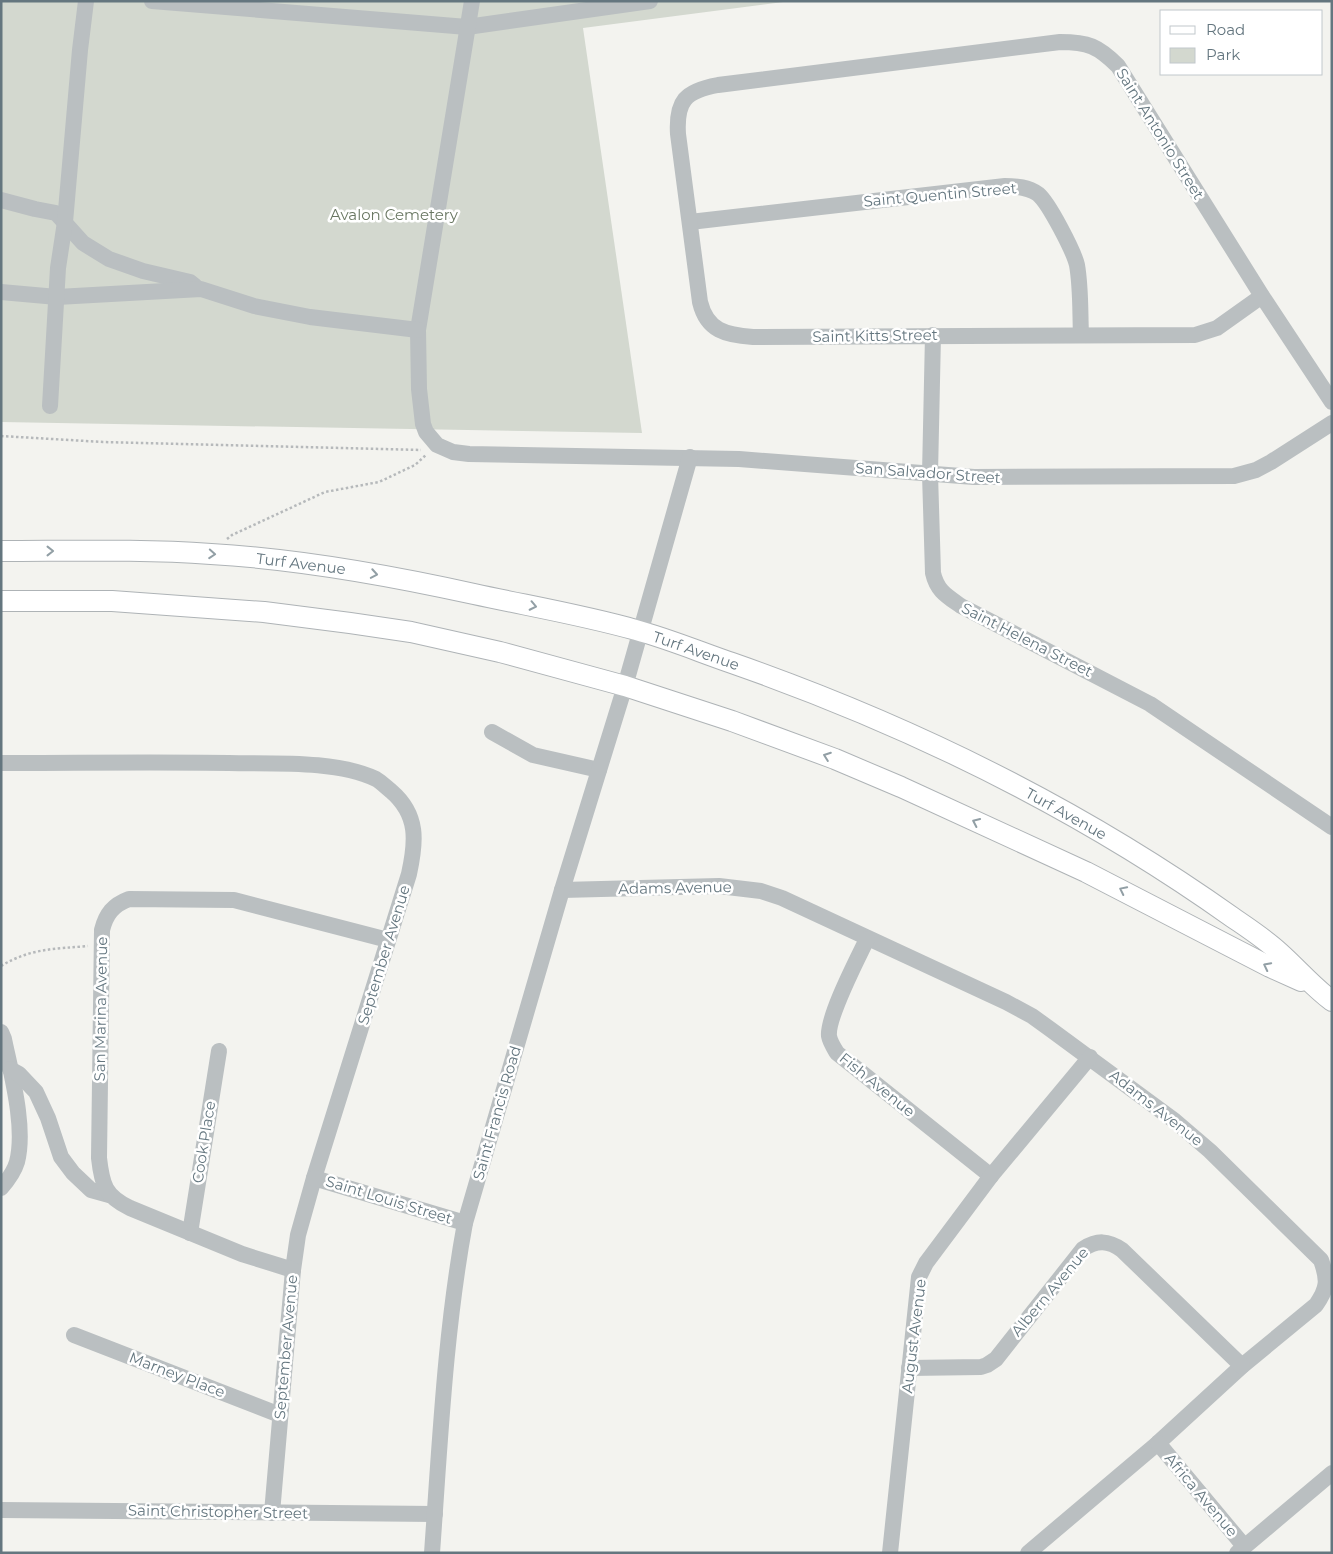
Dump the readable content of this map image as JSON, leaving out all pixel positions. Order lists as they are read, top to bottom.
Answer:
{
  "streets": {
    "main road": ["Turf Avenue"],
    "street": [
      "Saint Antonio Street",
      "Saint Quentin Street",
      "Saint Kitts Street",
      "San Salvador Street",
      "Saint Helena Street",
      "Adams Avenue",
      "September Avenue",
      "San Marina Avenue",
      "Fish Avenue",
      "Saint Francis Road",
      "Cook Place",
      "Saint Louis Street",
      "Albern Avenue",
      "August Avenue",
      "Marney Place",
      "Africa Avenue",
      "Saint Christopher Street"
    ]
  },
  "crossings": [
    ["Saint Antonio Street", "Saint Kitts Street"],
    ["Saint Quentin Street", "Saint Kitts Street"],
    ["Saint Kitts Street", "Saint Helena Street"],
    ["San Salvador Street", "Saint Helena Street"],
    ["Turf Avenue", "Saint Francis Road"],
    ["Adams Avenue", "Fish Avenue"],
    ["Adams Avenue", "Saint Francis Road"],
    ["Adams Avenue", "Albern Avenue"],
    ["Adams Avenue", "August Avenue"],
    ["Adams Avenue", "Africa Avenue"],
    ["September Avenue", "San Marina Avenue"],
    ["September Avenue", "Saint Louis Street"],
    ["September Avenue", "Marney Place"],
    ["September Avenue", "Saint Christopher Street"],
    ["Fish Avenue", "August Avenue"],
    ["Saint Francis Road", "Saint Louis Street"],
    ["Saint Francis Road", "Saint Christopher Street"],
    ["Albern Avenue", "August Avenue"]
  ],
  "parks": ["Avalon Cemetery"],
  "legend": ["Road", "Park"]
}
